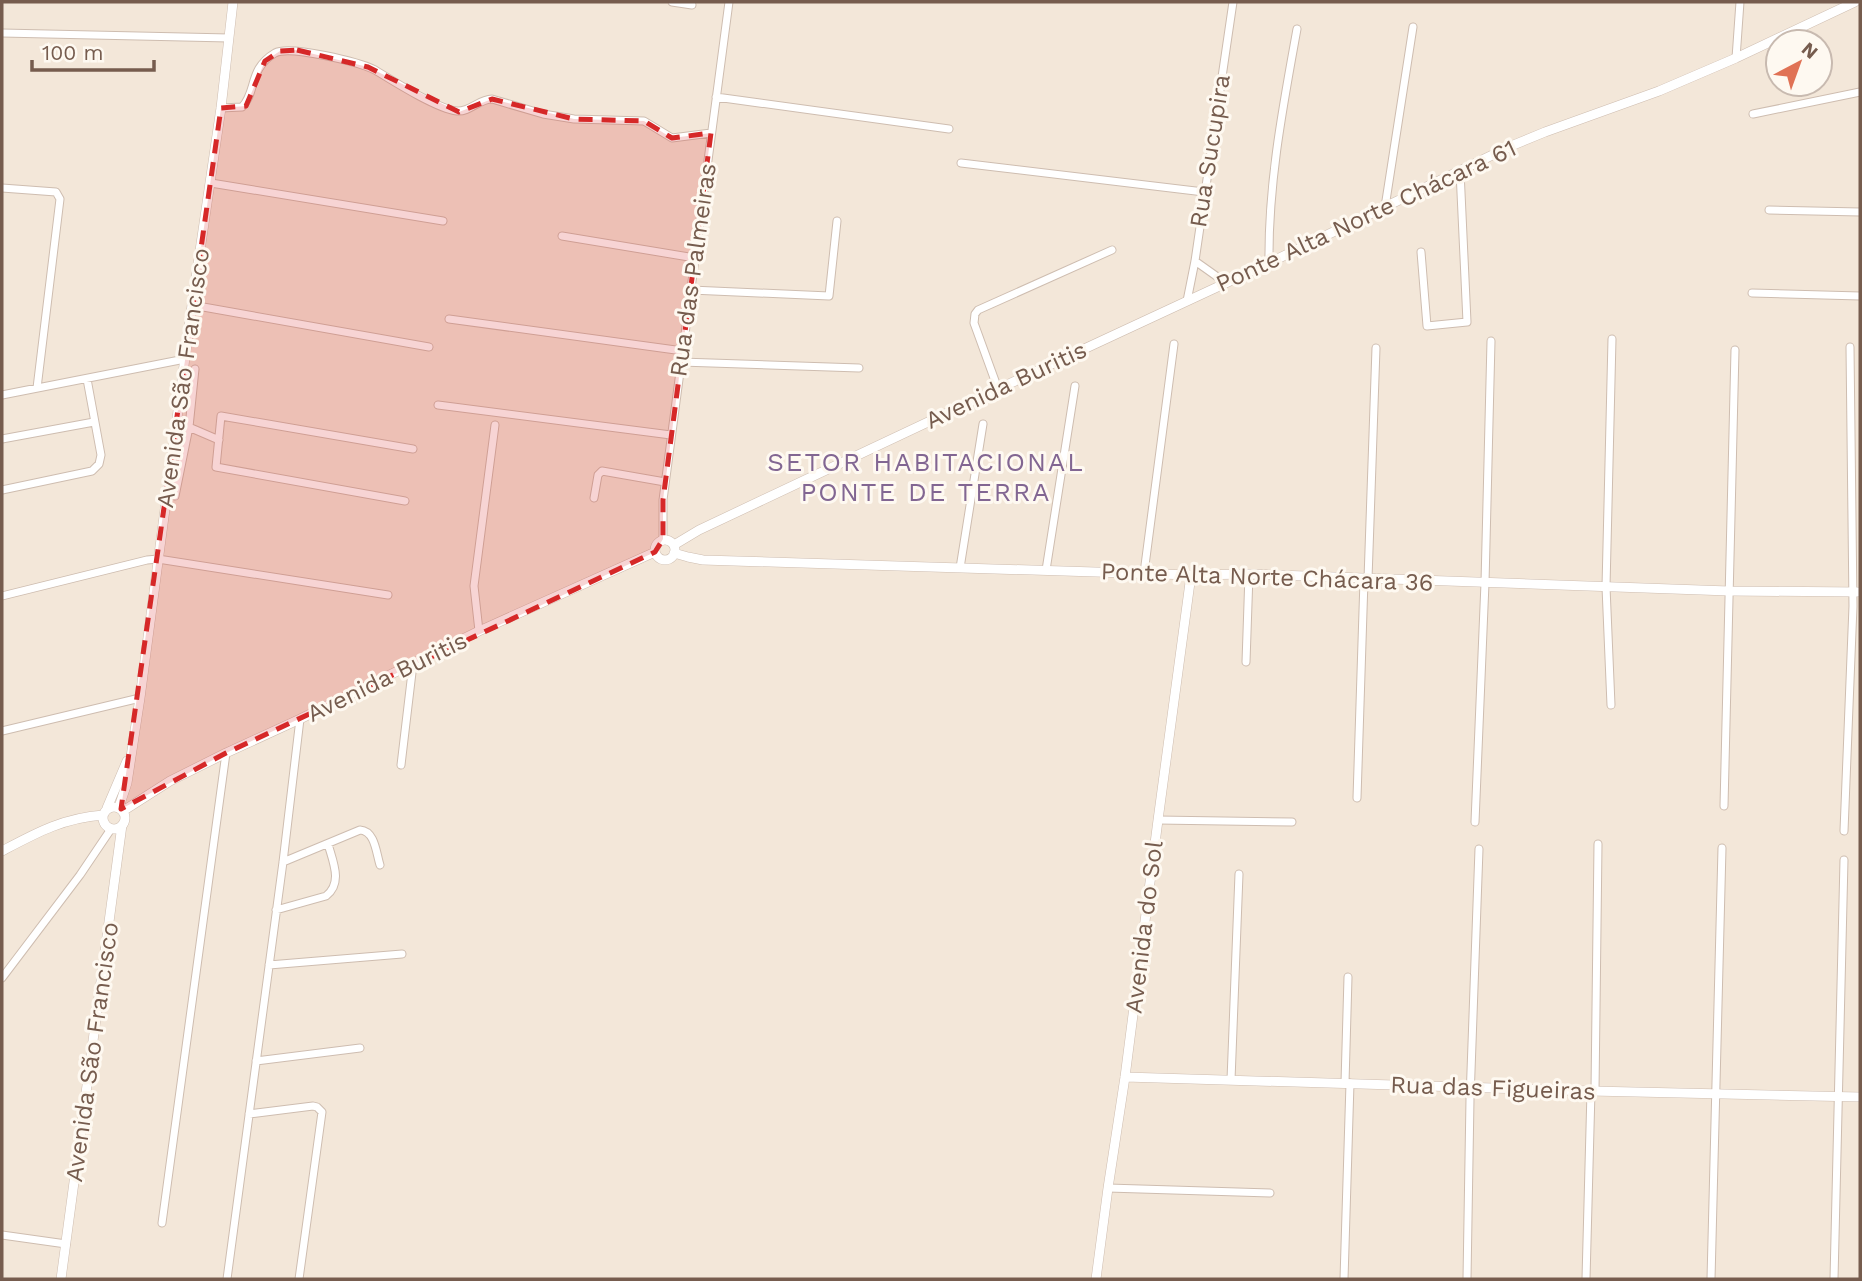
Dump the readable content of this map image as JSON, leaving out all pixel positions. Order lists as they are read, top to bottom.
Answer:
{
  "streets": {
    "street": [
      "Rua Sucupira",
      "Ponte Alta Norte Chácara 61",
      "Rua das Palmeiras",
      "Avenida São Francisco",
      "Avenida Buritis",
      "Ponte Alta Norte Chácara 36",
      "Avenida do Sol",
      "Rua das Figueiras"
    ]
  },
  "crossings": [
    ["Rua Sucupira", "Ponte Alta Norte Chácara 61"],
    ["Rua Sucupira", "Avenida Buritis"],
    ["Ponte Alta Norte Chácara 61", "Avenida Buritis"],
    ["Rua das Palmeiras", "Avenida Buritis"],
    ["Rua das Palmeiras", "Ponte Alta Norte Chácara 36"],
    ["Avenida São Francisco", "Avenida Buritis"],
    ["Avenida Buritis", "Ponte Alta Norte Chácara 36"],
    ["Ponte Alta Norte Chácara 36", "Avenida do Sol"],
    ["Avenida do Sol", "Rua das Figueiras"]
  ],
  "districts": ["SETOR HABITACIONAL PONTE DE TERRA"],
  "scale_bar": "100 m",
  "north": "top right"
}
